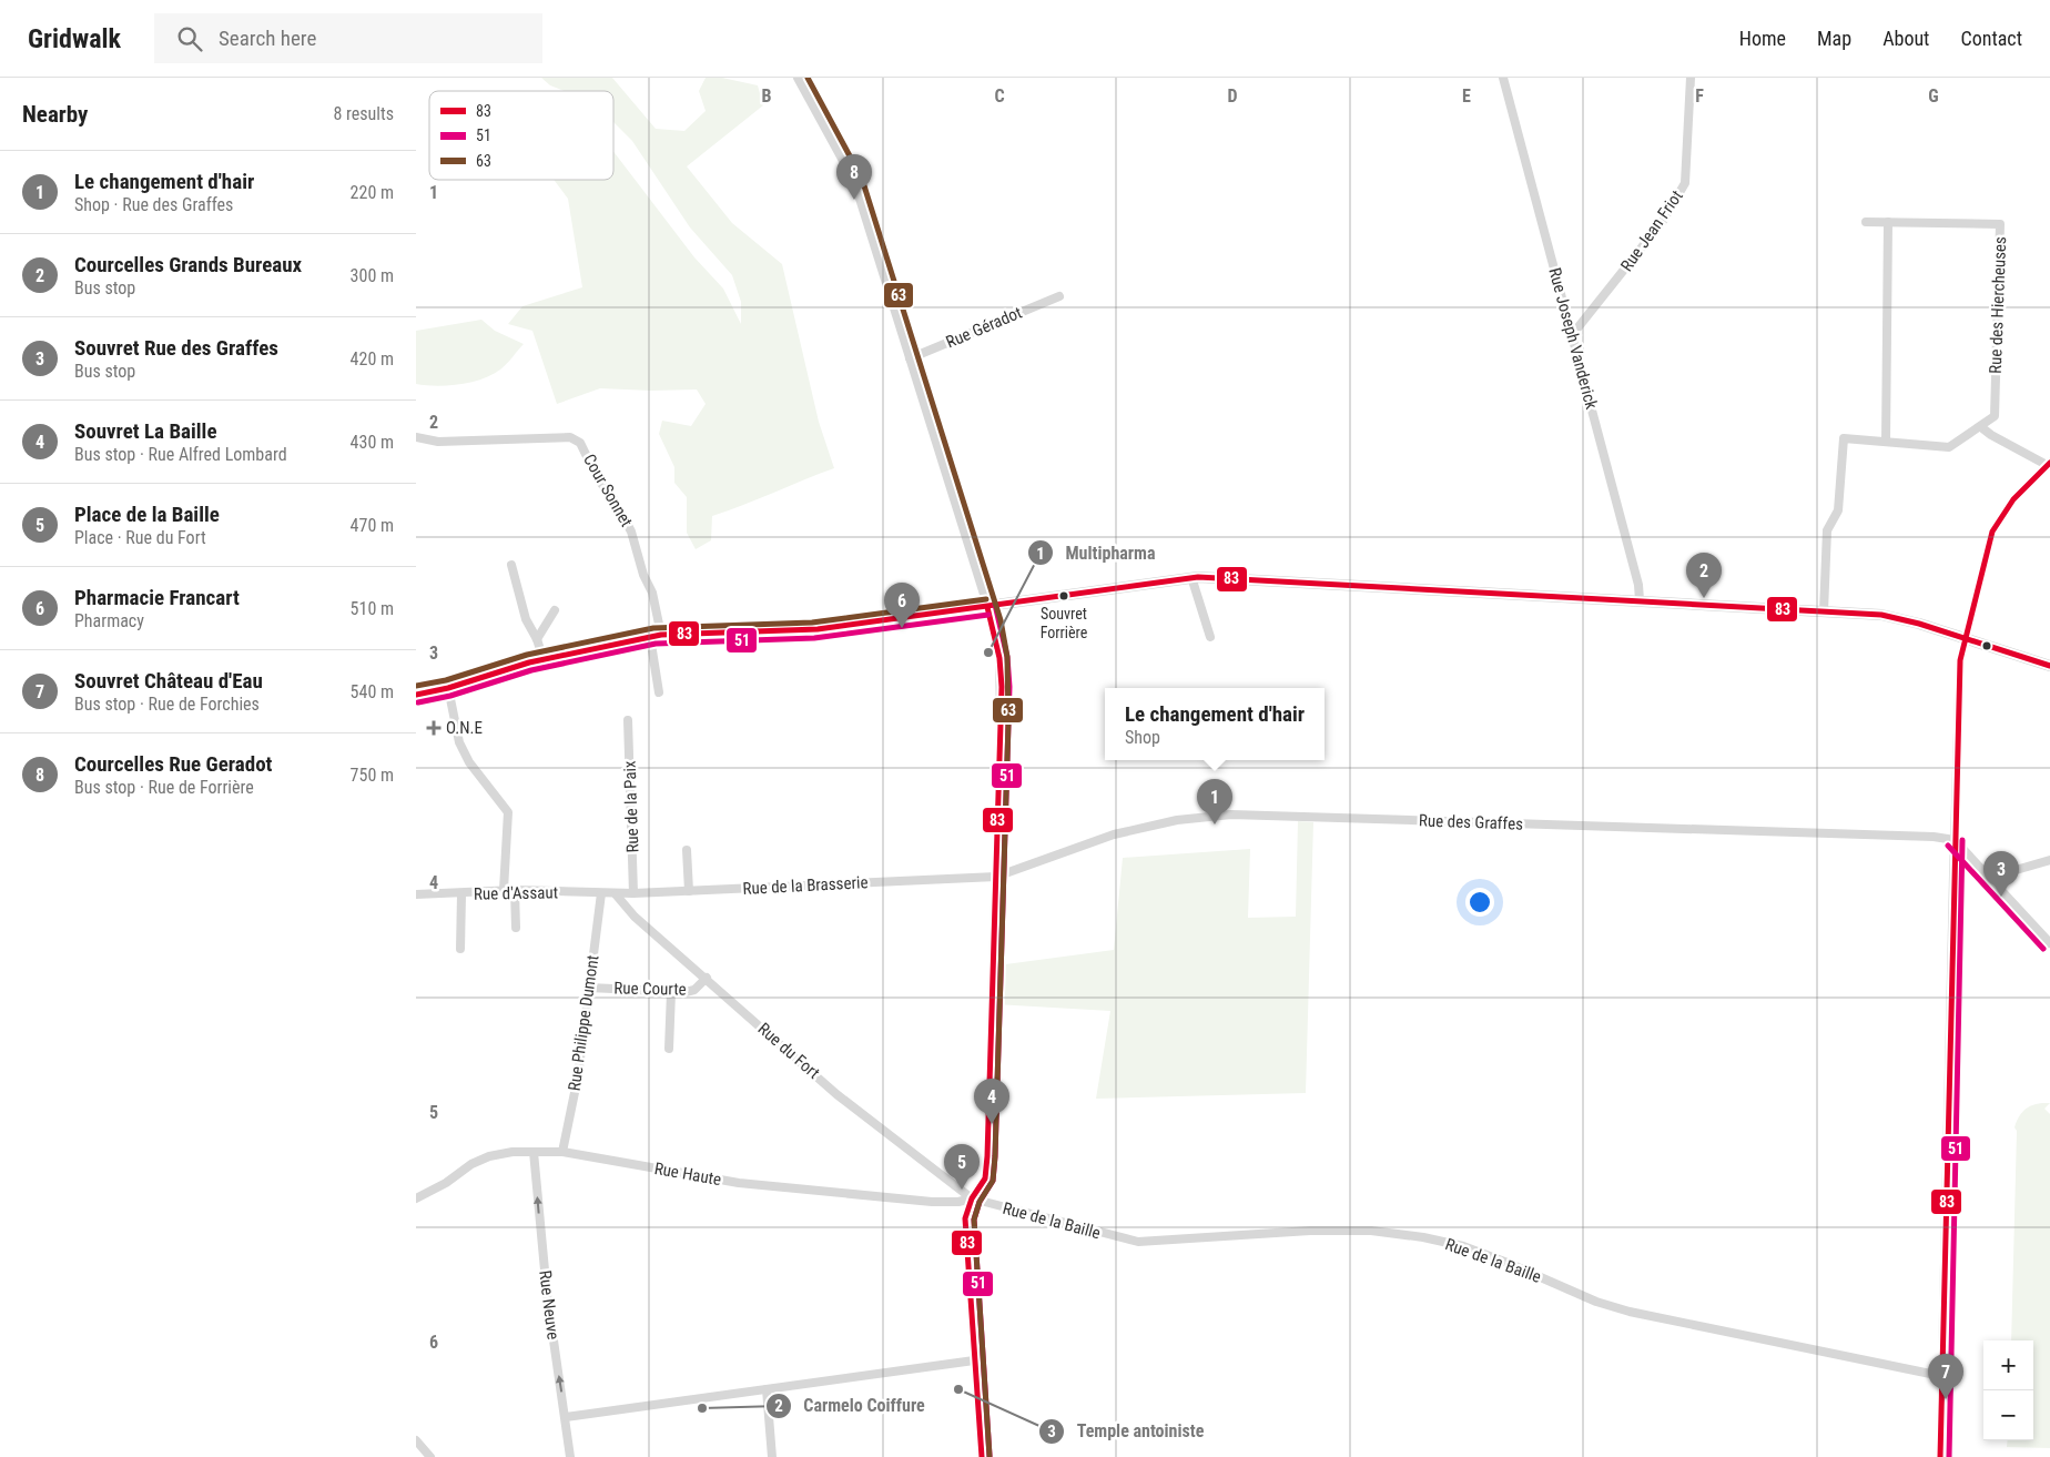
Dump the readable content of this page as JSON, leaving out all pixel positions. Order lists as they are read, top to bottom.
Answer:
{
  "streets": {
    "street": [
      "Rue Jean Friot",
      "Rue des Hiercheuses",
      "Rue Géradot",
      "Rue Joseph Vanderick",
      "Cour Sonnet",
      "Rue de la Paix",
      "Rue des Graffes",
      "Rue de la Brasserie",
      "Rue d'Assaut",
      "Rue Courte",
      "Rue Philippe Dumont",
      "Rue du Fort",
      "Rue Haute",
      "Rue de la Baille",
      "Rue Neuve"
    ]
  },
  "crossings": [
    ["Rue Jean Friot", "Rue Joseph Vanderick"],
    ["Rue de la Paix", "Rue de la Brasserie"],
    ["Rue des Graffes", "Rue de la Brasserie"],
    ["Rue de la Brasserie", "Rue d'Assaut"],
    ["Rue de la Brasserie", "Rue du Fort"],
    ["Rue d'Assaut", "Rue Philippe Dumont"],
    ["Rue d'Assaut", "Rue du Fort"],
    ["Rue Courte", "Rue Philippe Dumont"],
    ["Rue Courte", "Rue du Fort"],
    ["Rue Philippe Dumont", "Rue Haute"],
    ["Rue du Fort", "Rue Haute"],
    ["Rue du Fort", "Rue de la Baille"],
    ["Rue Haute", "Rue de la Baille"],
    ["Rue Haute", "Rue Neuve"]
  ],
  "one_way": ["Rue Neuve"],
  "places": {
    "other": [
      "Souvret Forrière",
      "Multipharma",
      "Temple antoiniste",
      "Carmelo Coiffure"
    ],
    "health": ["O.N.E"]
  },
  "lines": ["transit line 63", "transit line 83", "transit line 51"],
  "legend": ["83", "51", "63"],
  "page": {
    "header": "Gridwalk",
    "search": "Search here",
    "nav": [
      "Home",
      "Map",
      "About",
      "Contact"
    ],
    "heading": ["Nearby", "8 results"],
    "list": [
      {
        "mark": "1",
        "name": "Le changement d'hair",
        "note": "Shop · Rue des Graffes",
        "value": "220 m"
      },
      {
        "mark": "2",
        "name": "Courcelles Grands Bureaux",
        "note": "Bus stop",
        "value": "300 m"
      },
      {
        "mark": "3",
        "name": "Souvret Rue des Graffes",
        "note": "Bus stop",
        "value": "420 m"
      },
      {
        "mark": "4",
        "name": "Souvret La Baille",
        "note": "Bus stop · Rue Alfred Lombard",
        "value": "430 m"
      },
      {
        "mark": "5",
        "name": "Place de la Baille",
        "note": "Place · Rue du Fort",
        "value": "470 m"
      },
      {
        "mark": "6",
        "name": "Pharmacie Francart",
        "note": "Pharmacy",
        "value": "510 m"
      },
      {
        "mark": "7",
        "name": "Souvret Château d'Eau",
        "note": "Bus stop · Rue de Forchies",
        "value": "540 m"
      },
      {
        "mark": "8",
        "name": "Courcelles Rue Geradot",
        "note": "Bus stop · Rue de Forrière",
        "value": "750 m"
      }
    ],
    "pins": [
      "8",
      "2",
      "6",
      "1",
      "3",
      "4",
      "5",
      "7"
    ],
    "popup": ["Le changement d'hair", "Shop"],
    "map_buttons": ["+", "−"]
  },
  "grid": {
    "columns": [
      "B",
      "C",
      "D",
      "E",
      "F",
      "G"
    ],
    "rows": [
      "1",
      "2",
      "3",
      "4",
      "5",
      "6"
    ]
  }
}
